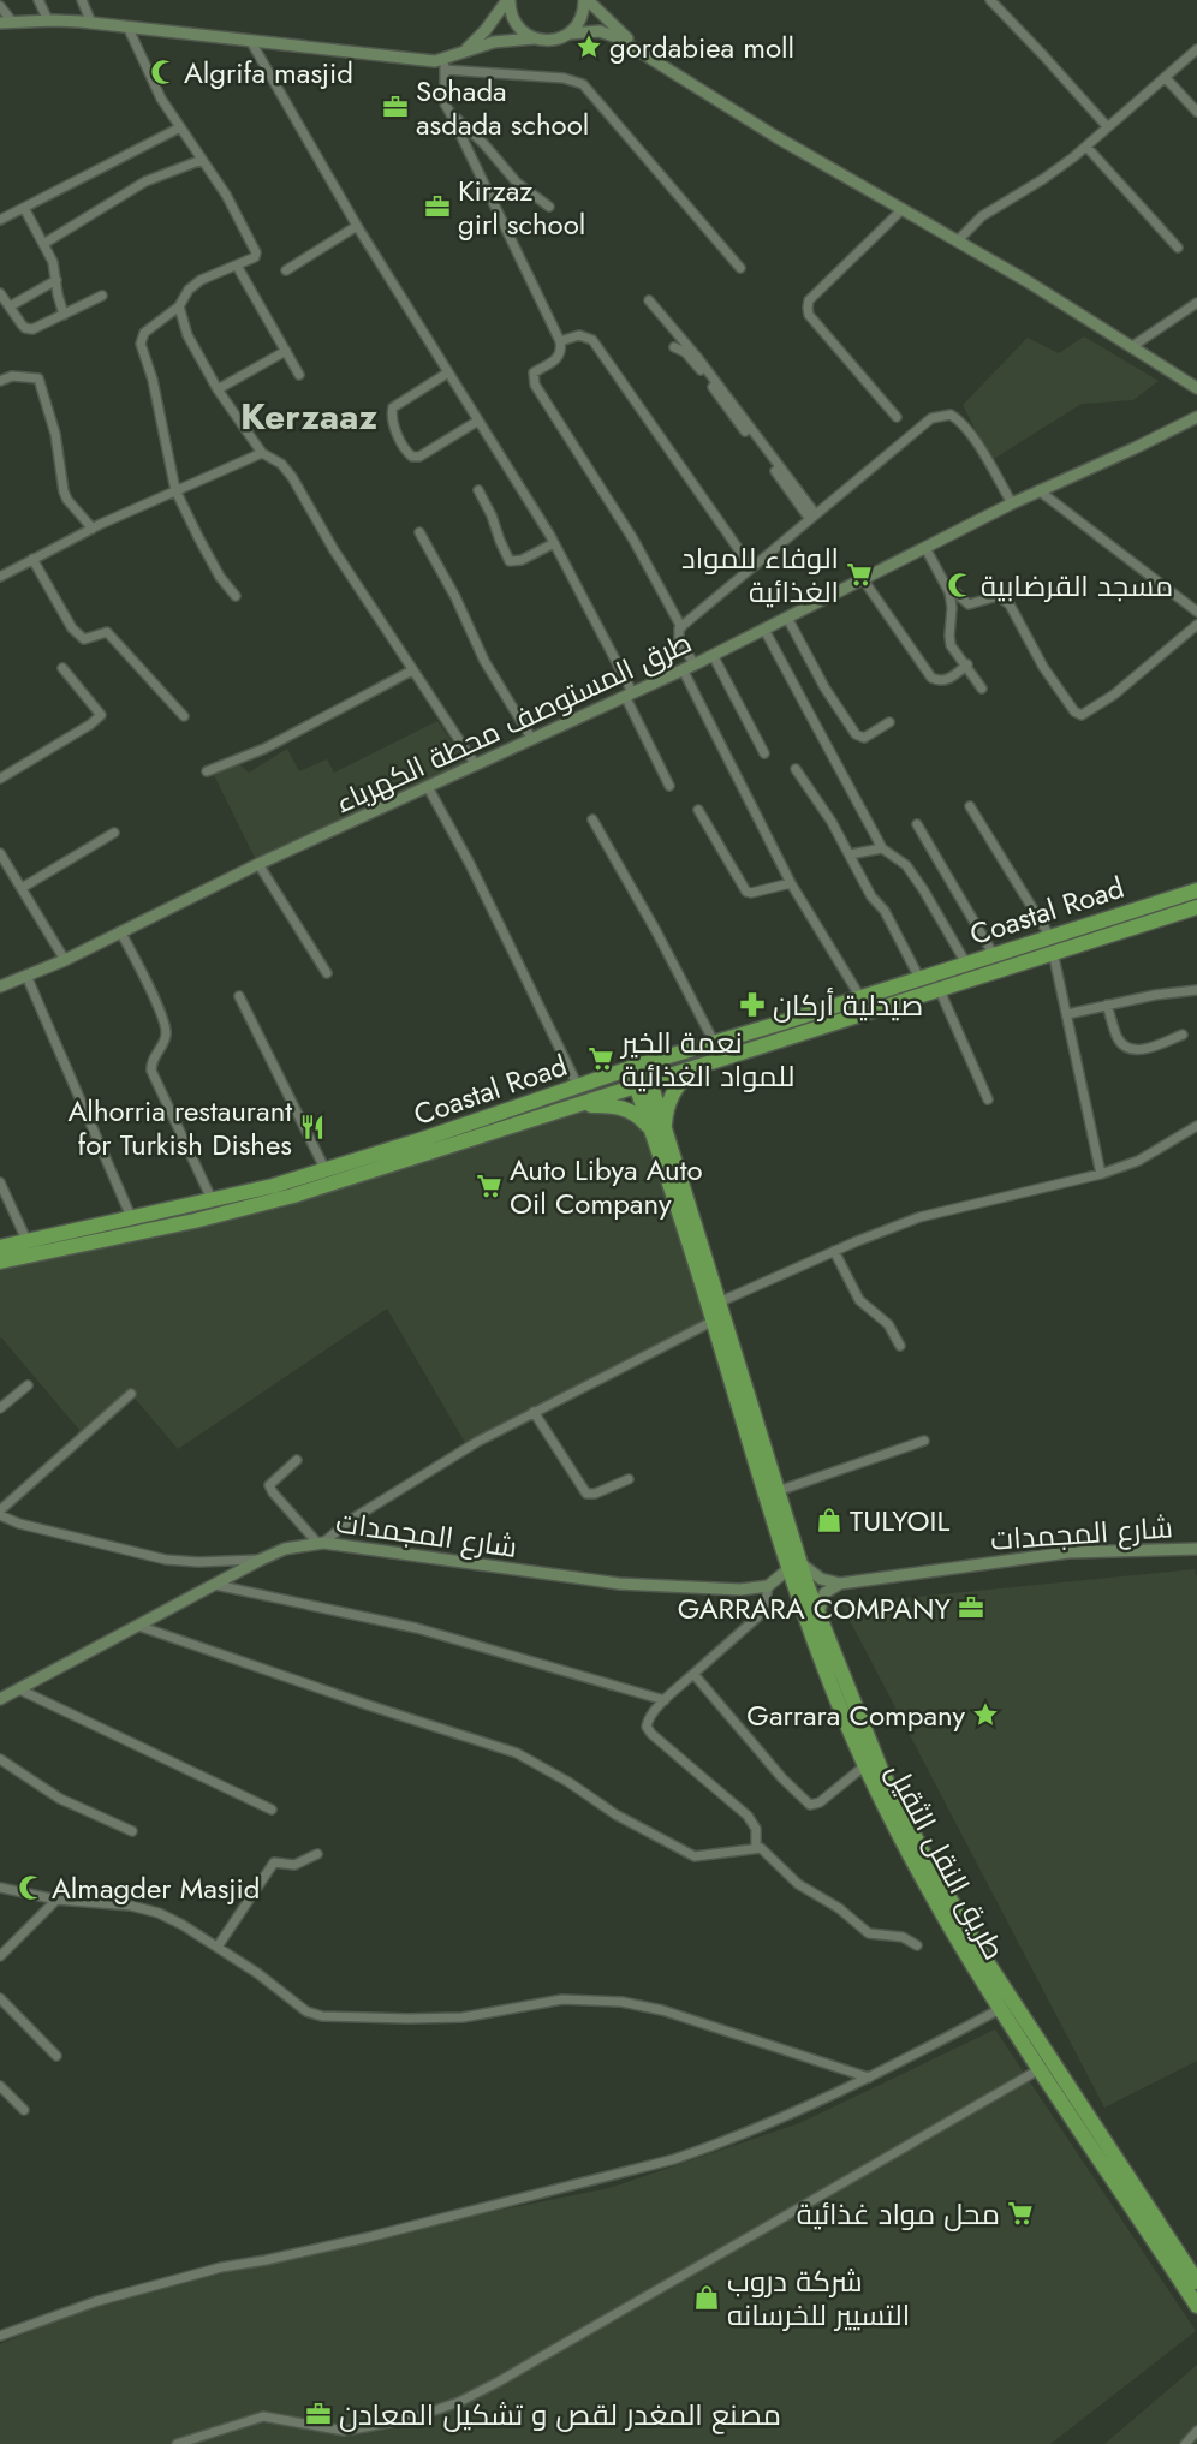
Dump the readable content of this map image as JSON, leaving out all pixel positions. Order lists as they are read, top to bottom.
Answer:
{
  "streets": {
    "highway": ["Coastal Road", "طريق النقل الثقيل"],
    "main road": ["طرق المستوصف محطة الكهرباء", "شارع المجمدات"]
  },
  "crossings": [
    ["Coastal Road", "طريق النقل الثقيل"]
  ],
  "districts": ["Kerzaaz"],
  "places": {
    "place": ["gordabiea moll", "Garrara Company"],
    "mosque": ["Algrifa masjid", "مسجد القرضابية", "Almagder Masjid"],
    "office": [
      "Sohada asdada school",
      "Kirzaz girl school",
      "GARRARA COMPANY",
      "مصنع المغدر لقص و تشكيل المعادن"
    ],
    "supermarket": [
      "الوفاء للمواد الغذائية",
      "نعمة الخير للمواد الغذائية",
      "Auto Libya Auto Oil Company",
      "محل مواد غذائية"
    ],
    "pharmacy": ["صيدلية أركان"],
    "restaurant": ["Alhorria restaurant for Turkish Dishes"],
    "shop": ["TULYOIL", "شركة دروب التسيير للخرسانه"]
  }
}
